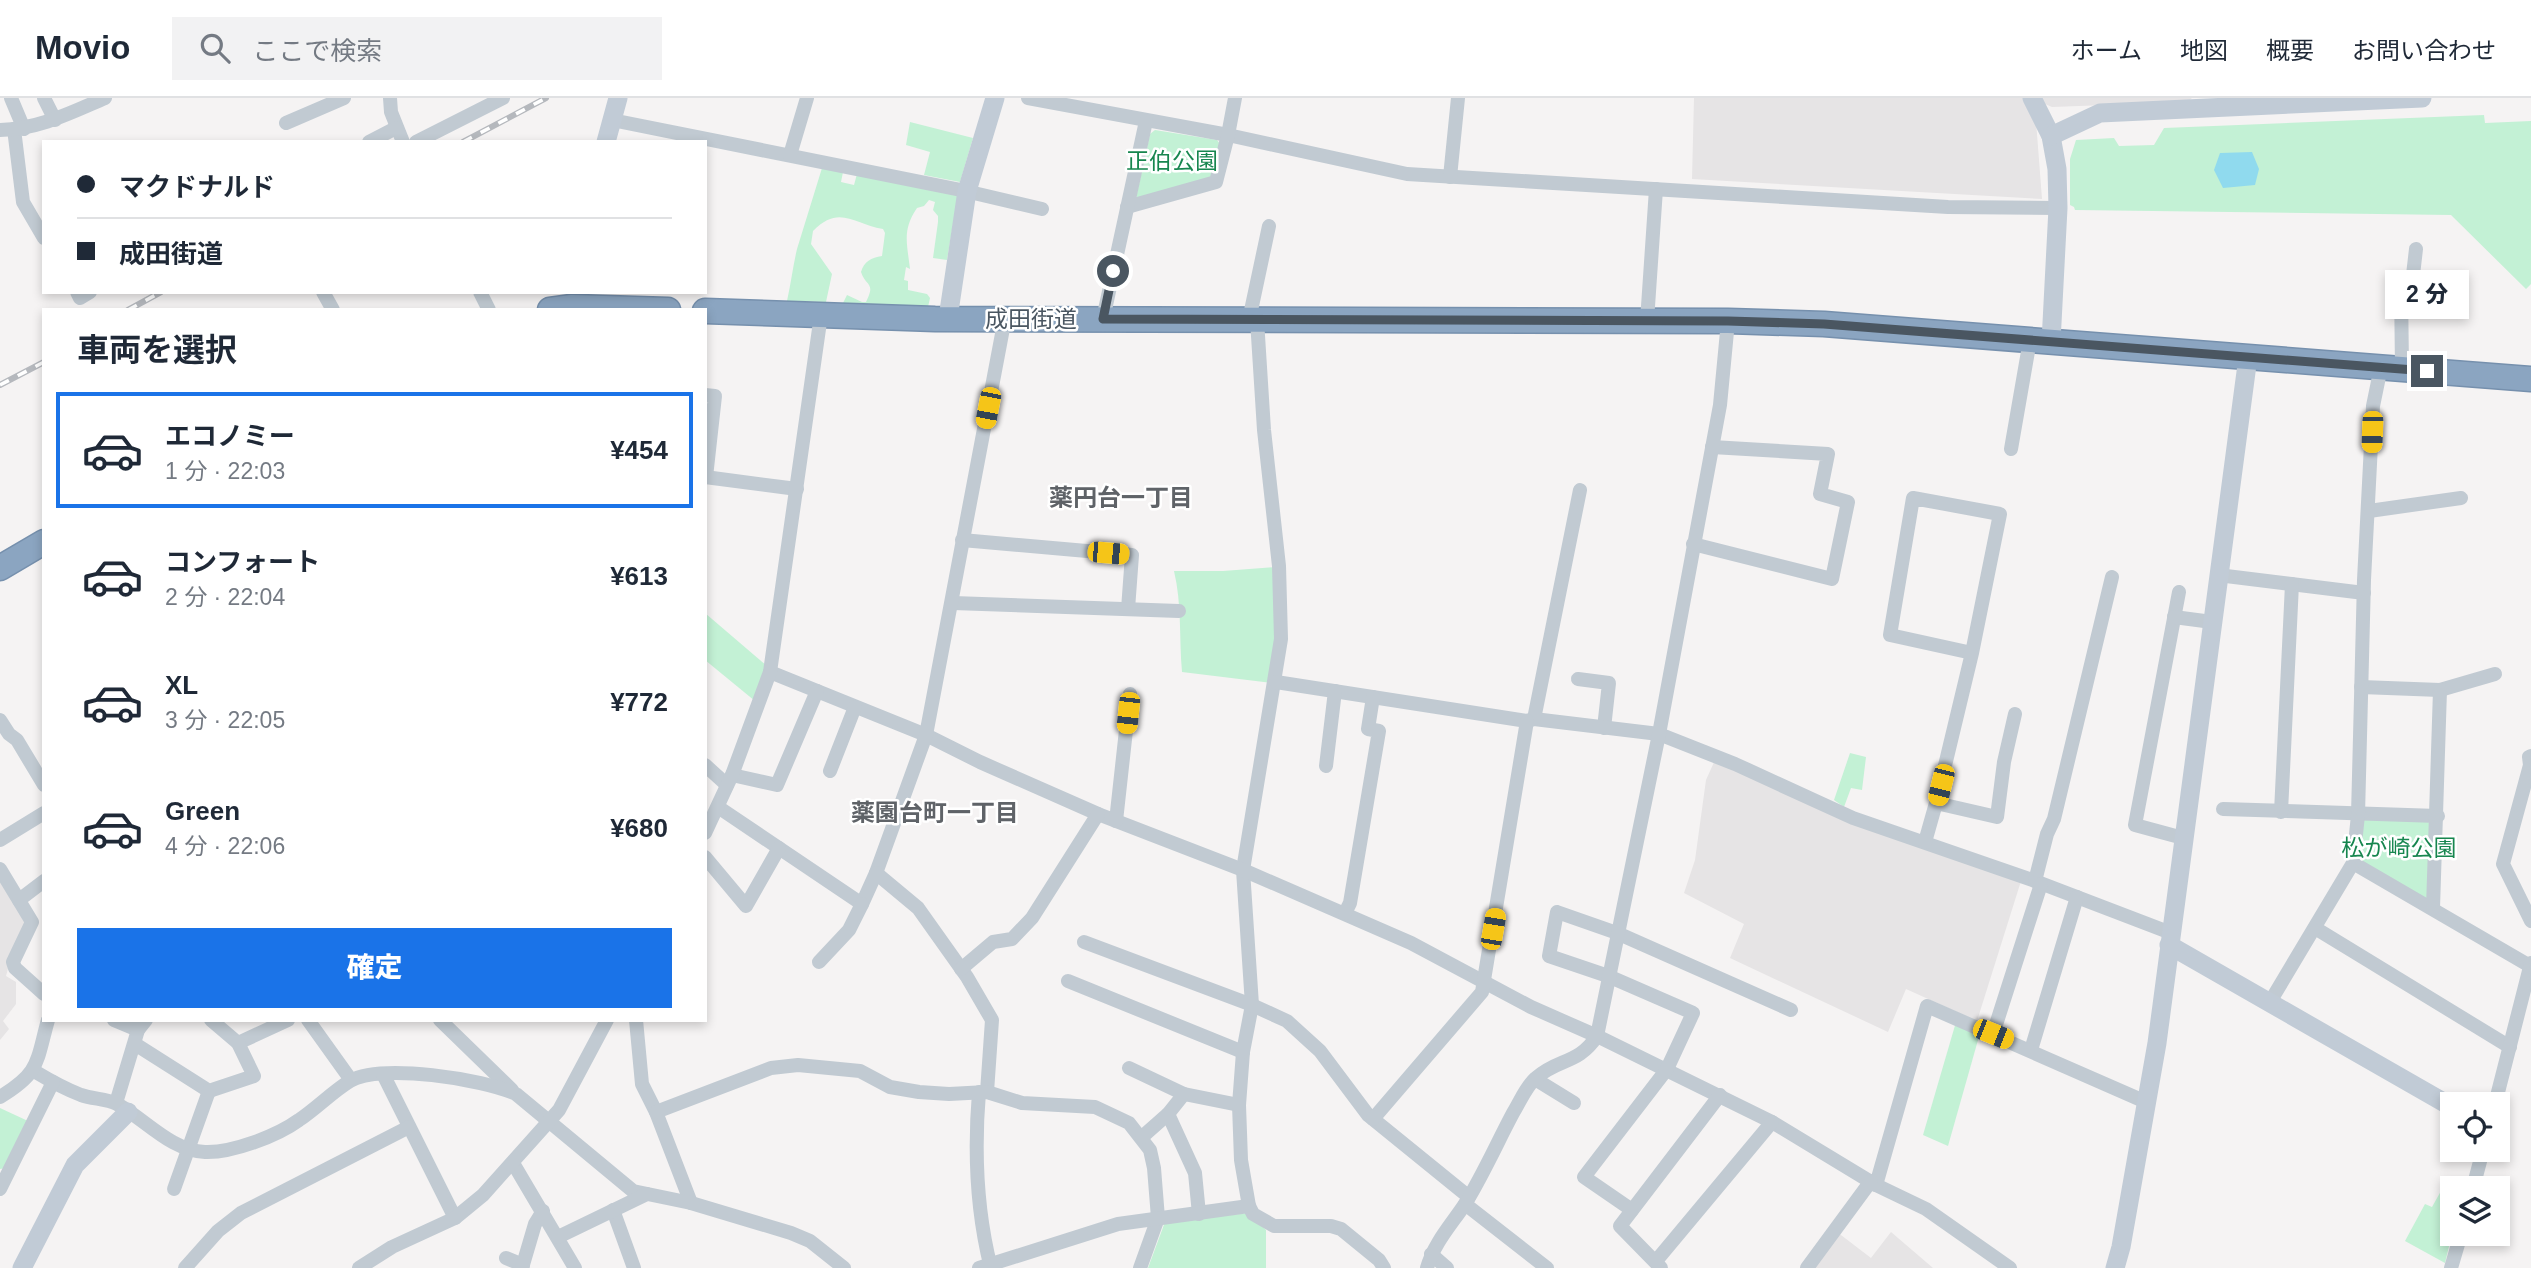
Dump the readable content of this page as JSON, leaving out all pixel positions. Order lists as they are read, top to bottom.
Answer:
{
  "streets": {
    "highway": ["成田街道"]
  },
  "districts": ["薬円台一丁目", "薬園台町一丁目"],
  "parks": ["正伯公園", "松が崎公園"],
  "page": {
    "header": "Movio",
    "search": "ここで検索",
    "nav": [
      "ホーム",
      "地図",
      "概要",
      "お問い合わせ"
    ],
    "banner": ["マクドナルド", "成田街道"],
    "bubble": "2 分",
    "heading": "車両を選択",
    "list": [
      {
        "name": "エコノミー",
        "note": "1 分 · 22:03",
        "value": "¥454"
      },
      {
        "name": "コンフォート",
        "note": "2 分 · 22:04",
        "value": "¥613"
      },
      {
        "name": "XL",
        "note": "3 分 · 22:05",
        "value": "¥772"
      },
      {
        "name": "Green",
        "note": "4 分 · 22:06",
        "value": "¥680"
      }
    ],
    "buttons": "確定"
  }
}
